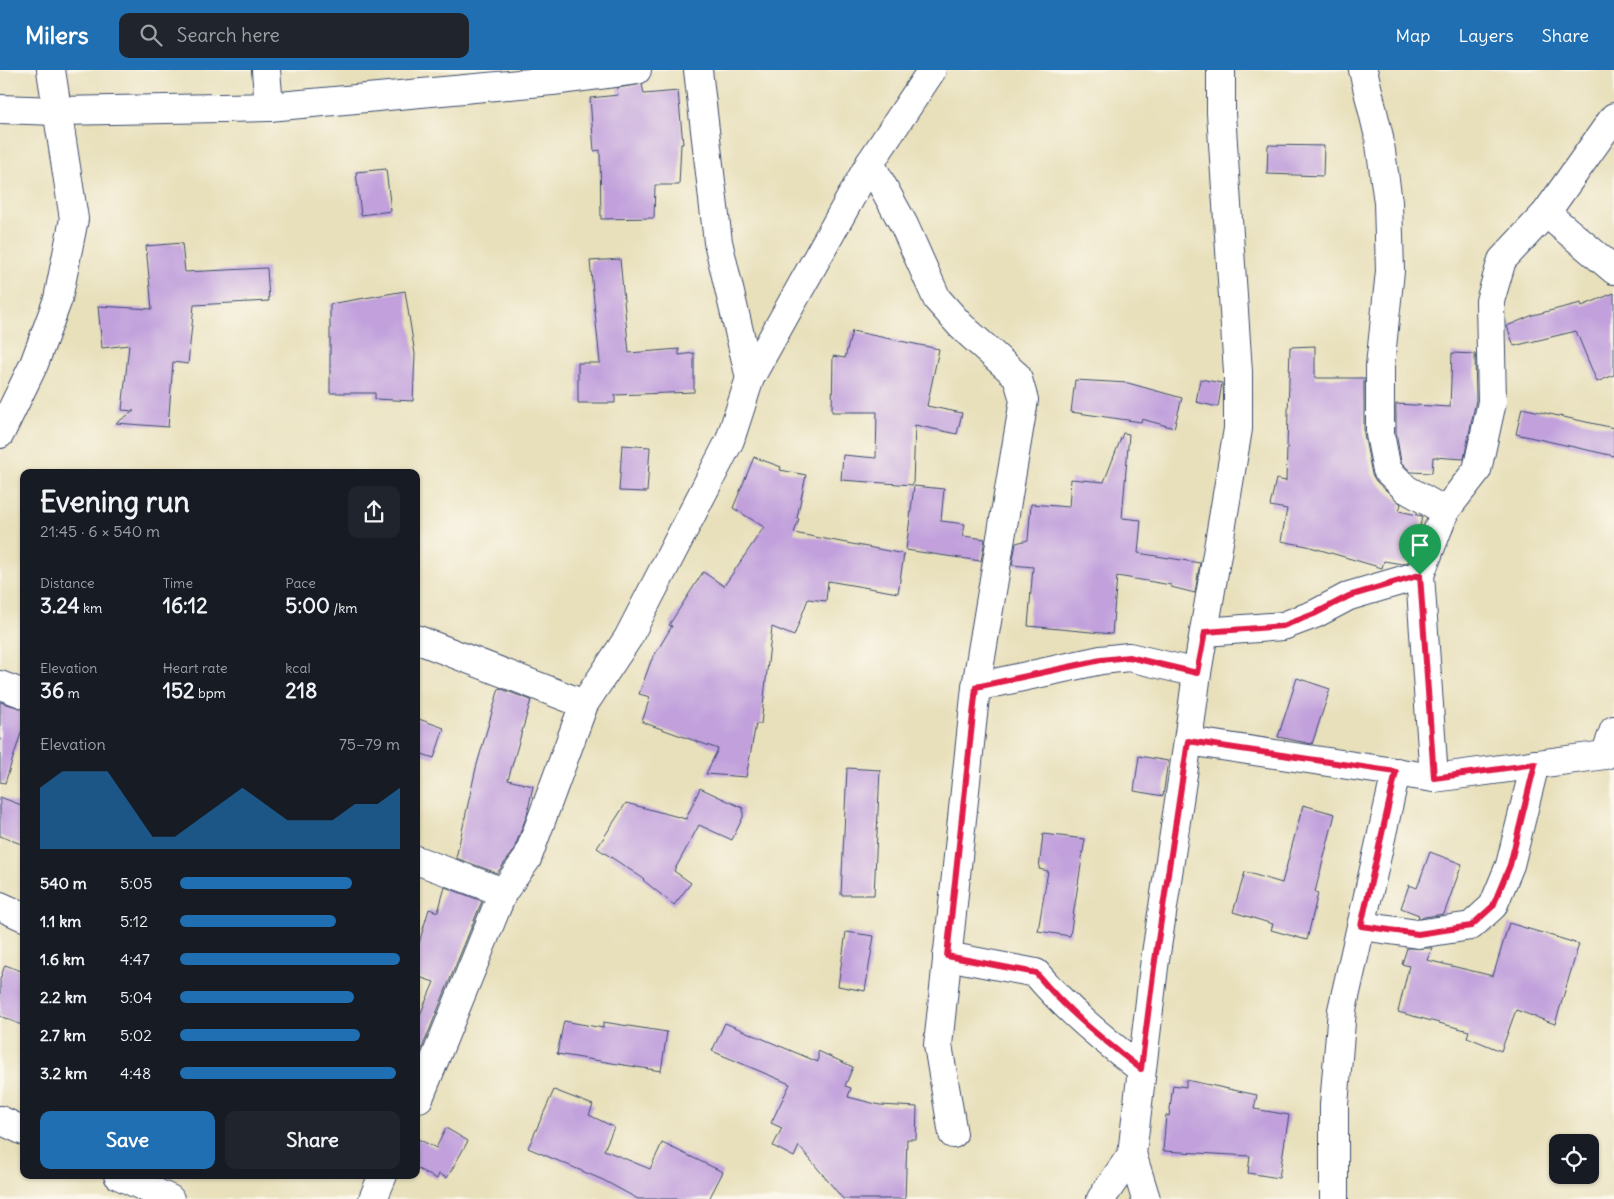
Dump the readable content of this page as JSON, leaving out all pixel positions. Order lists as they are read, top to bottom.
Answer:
{
  "page": {
    "header": "Milers",
    "search": "Search here",
    "nav": ["Map", "Layers", "Share"],
    "heading": ["Evening run", "21:45 · 6 × 540 m"],
    "stats": [
      ["Distance", "3.24 km"],
      ["Time", "16:12"],
      ["Pace", "5:00 /km"],
      ["Elevation", "36 m"],
      ["Heart rate", "152 bpm"],
      ["kcal", "218"]
    ],
    "chart": ["Elevation", "75–79 m"],
    "list": [
      {
        "name": "540 m",
        "note": "5:05"
      },
      {
        "name": "1.1 km",
        "note": "5:12"
      },
      {
        "name": "1.6 km",
        "note": "4:47"
      },
      {
        "name": "2.2 km",
        "note": "5:04"
      },
      {
        "name": "2.7 km",
        "note": "5:02"
      },
      {
        "name": "3.2 km",
        "note": "4:48"
      }
    ],
    "buttons": ["Save", "Share"]
  }
}
